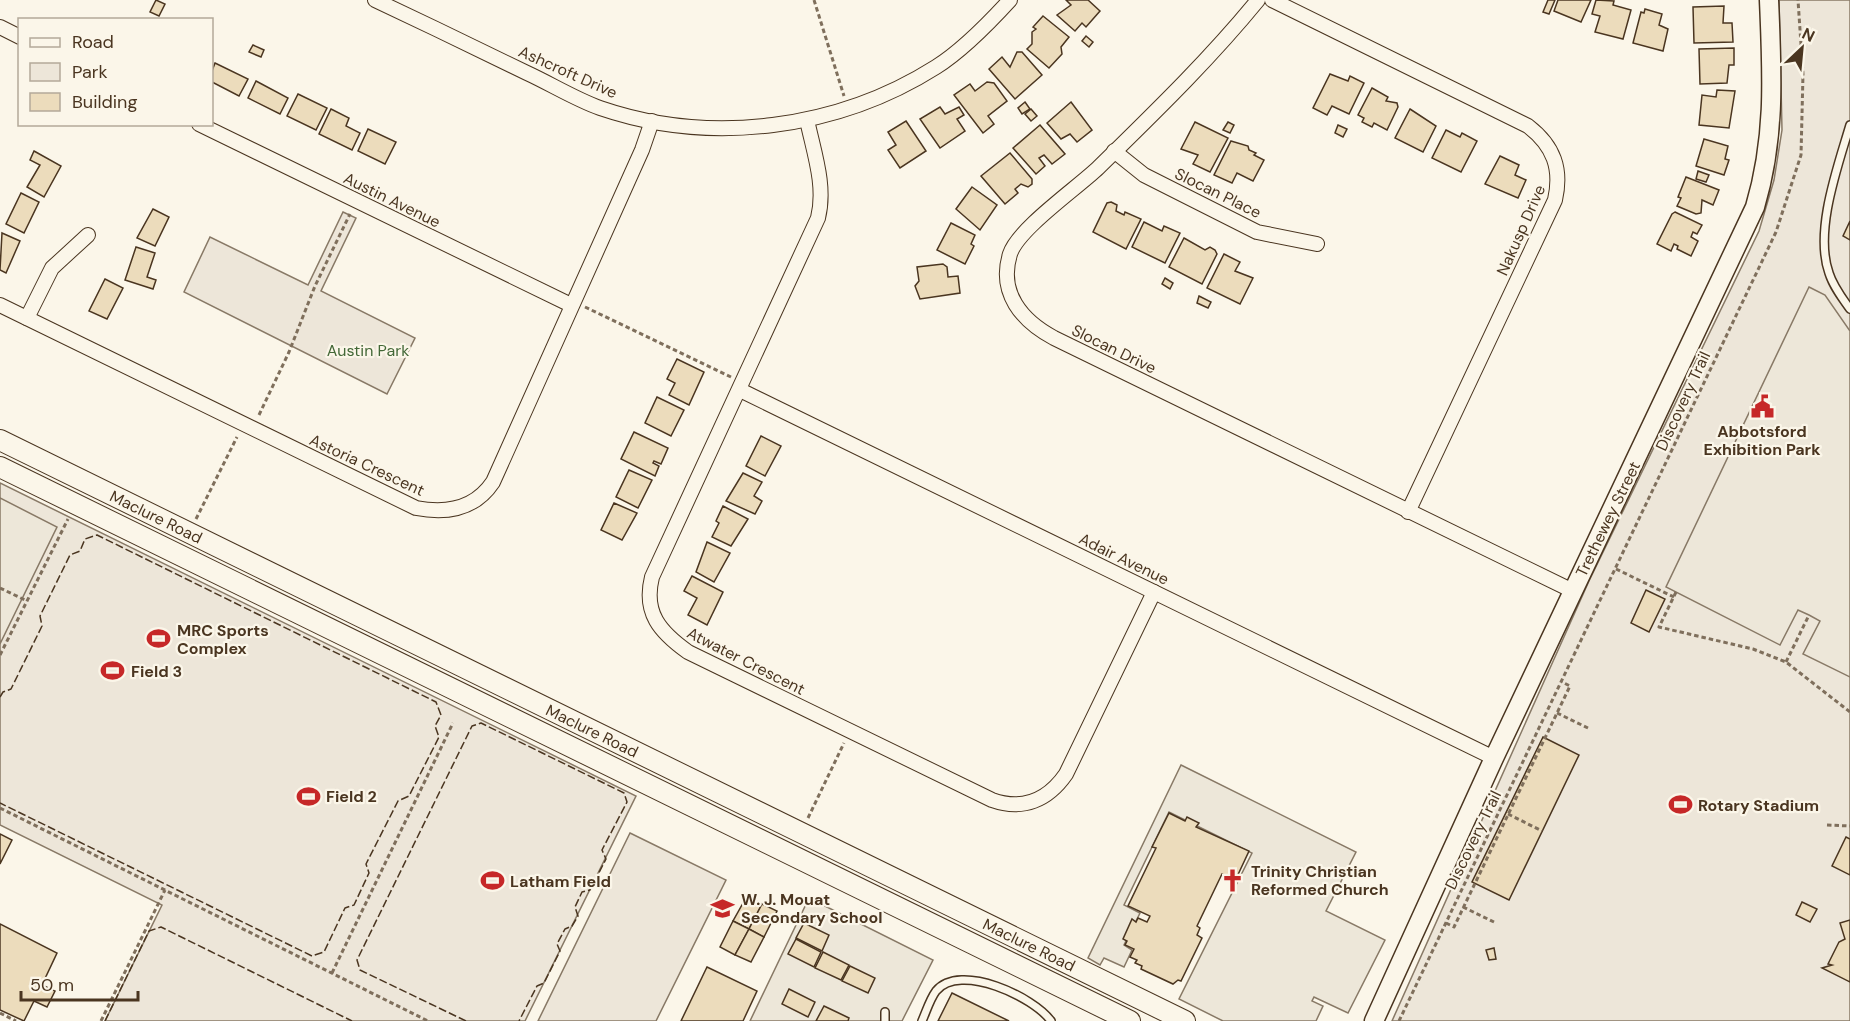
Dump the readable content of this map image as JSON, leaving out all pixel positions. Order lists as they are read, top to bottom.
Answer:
{
  "streets": {
    "main road": ["Maclure Road"],
    "street": [
      "Ashcroft Drive",
      "Slocan Place",
      "Austin Avenue",
      "Nakusp Drive",
      "Slocan Drive",
      "Astoria Crescent",
      "Trethewey Street",
      "Adair Avenue",
      "Atwater Crescent"
    ],
    "path": ["Discovery Trail"]
  },
  "crossings": [
    ["Ashcroft Drive", "Astoria Crescent"],
    ["Ashcroft Drive", "Atwater Crescent"],
    ["Slocan Place", "Slocan Drive"],
    ["Austin Avenue", "Astoria Crescent"],
    ["Nakusp Drive", "Slocan Drive"],
    ["Slocan Drive", "Trethewey Street"],
    ["Trethewey Street", "Adair Avenue"],
    ["Adair Avenue", "Atwater Crescent"]
  ],
  "parks": ["Austin Park"],
  "places": {
    "public building": ["Abbotsford Exhibition Park"],
    "sports": [
      "MRC Sports Complex",
      "Field 3",
      "Field 2",
      "Rotary Stadium",
      "Latham Field"
    ],
    "church": ["Trinity Christian Reformed Church"],
    "school or university": ["W. J. Mouat Secondary School"]
  },
  "legend": ["Road", "Park", "Building"],
  "scale_bar": "50 m",
  "north": "top right"
}
